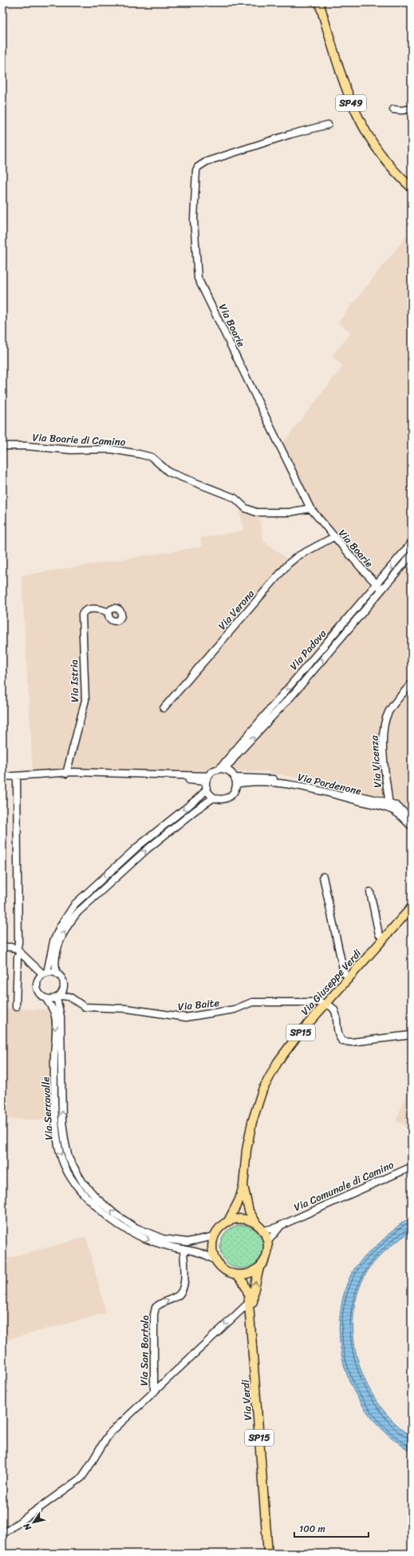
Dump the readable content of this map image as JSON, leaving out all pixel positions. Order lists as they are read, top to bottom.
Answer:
{
  "streets": {
    "main road": [
      "SP49",
      "Via Giuseppe Verdi",
      "SP15",
      "Via Verdi"
    ],
    "street": [
      "Via Boarie",
      "Via Boarie di Camino",
      "Via Verona",
      "Via Padova",
      "Via Istria",
      "Via Vicenza",
      "Via Pordenone",
      "Via Baite",
      "Via Serravalle",
      "Via Comunale di Camino",
      "Via San Bortolo"
    ]
  },
  "crossings": [
    ["Via Boarie", "Via Boarie di Camino"],
    ["Via Boarie", "Via Verona"],
    ["Via Boarie", "Via Padova"],
    ["Via Padova", "Via Pordenone"],
    ["Via Vicenza", "Via Pordenone"],
    ["Via Giuseppe Verdi", "Via Baite"],
    ["Via Giuseppe Verdi", "SP15"],
    ["Via Baite", "Via Serravalle"],
    ["SP15", "Via Serravalle"],
    ["SP15", "Via Comunale di Camino"],
    ["SP15", "Via San Bortolo"],
    ["SP15", "Via Verdi"],
    ["Via Serravalle", "Via Comunale di Camino"],
    ["Via Serravalle", "Via San Bortolo"]
  ],
  "scale_bar": "100 m",
  "north": "bottom left"
}
